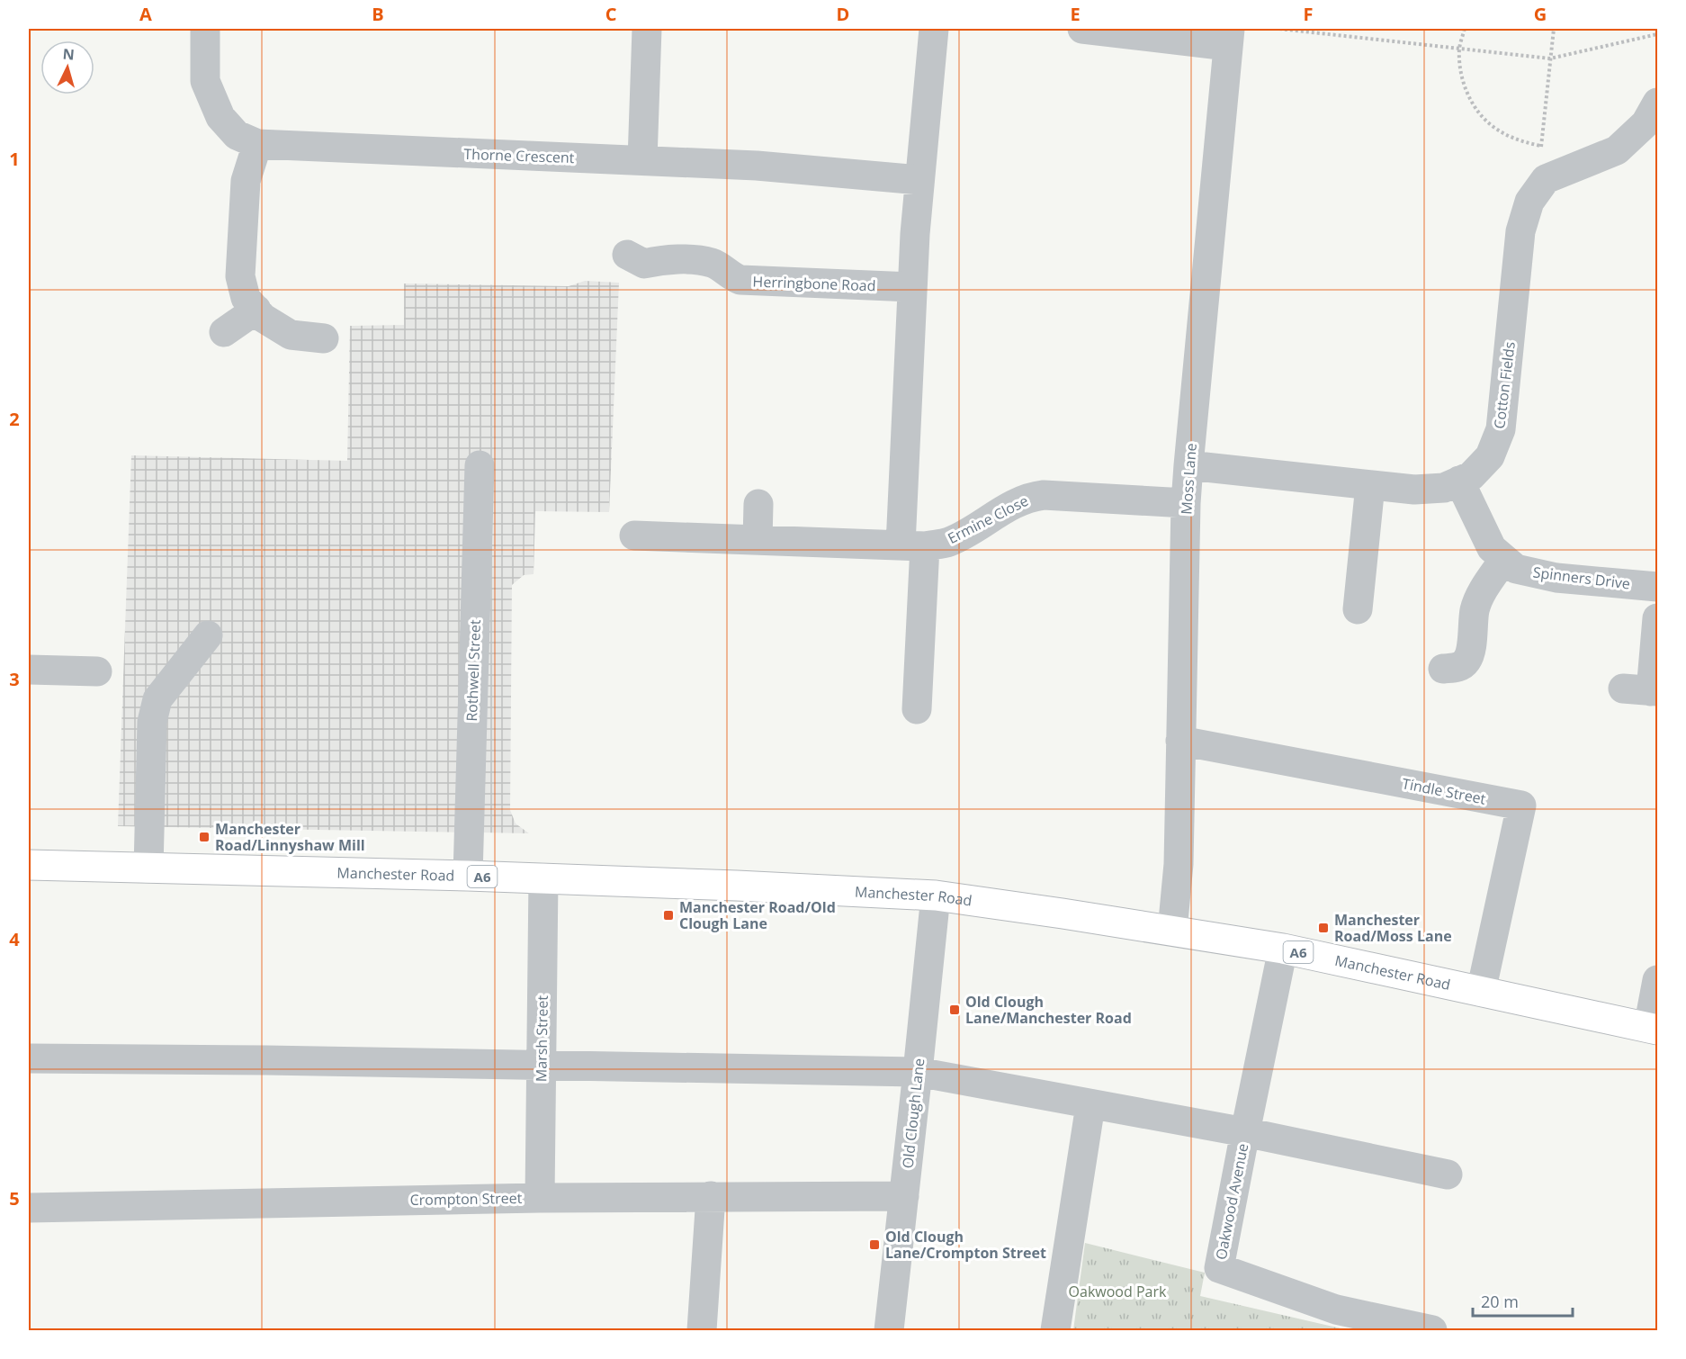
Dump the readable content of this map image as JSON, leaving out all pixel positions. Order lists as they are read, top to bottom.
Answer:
{
  "streets": {
    "main road": ["Manchester Road", "A6"],
    "street": [
      "Thorne Crescent",
      "Herringbone Road",
      "Cotton Fields",
      "Moss Lane",
      "Ermine Close",
      "Spinners Drive",
      "Rothwell Street",
      "Tindle Street",
      "Marsh Street",
      "Old Clough Lane",
      "Crompton Street",
      "Oakwood Avenue"
    ]
  },
  "crossings": [
    ["Cotton Fields", "Moss Lane"],
    ["Cotton Fields", "Spinners Drive"],
    ["Moss Lane", "Ermine Close"],
    ["Moss Lane", "Tindle Street"],
    ["Moss Lane", "Manchester Road"],
    ["Rothwell Street", "Manchester Road"],
    ["Tindle Street", "Manchester Road"],
    ["Manchester Road", "Marsh Street"],
    ["Manchester Road", "Old Clough Lane"],
    ["Manchester Road", "Oakwood Avenue"],
    ["Marsh Street", "Crompton Street"],
    ["Old Clough Lane", "Crompton Street"]
  ],
  "parks": ["Oakwood Park"],
  "places": {
    "transit": [
      "Manchester Road/Linnyshaw Mill",
      "Manchester Road/Old Clough Lane",
      "Manchester Road/Moss Lane",
      "Old Clough Lane/Manchester Road",
      "Old Clough Lane/Crompton Street"
    ]
  },
  "scale_bar": "20 m",
  "north": "top",
  "grid": {
    "columns": [
      "A",
      "B",
      "C",
      "D",
      "E",
      "F",
      "G"
    ],
    "rows": [
      "1",
      "2",
      "3",
      "4",
      "5"
    ]
  }
}
